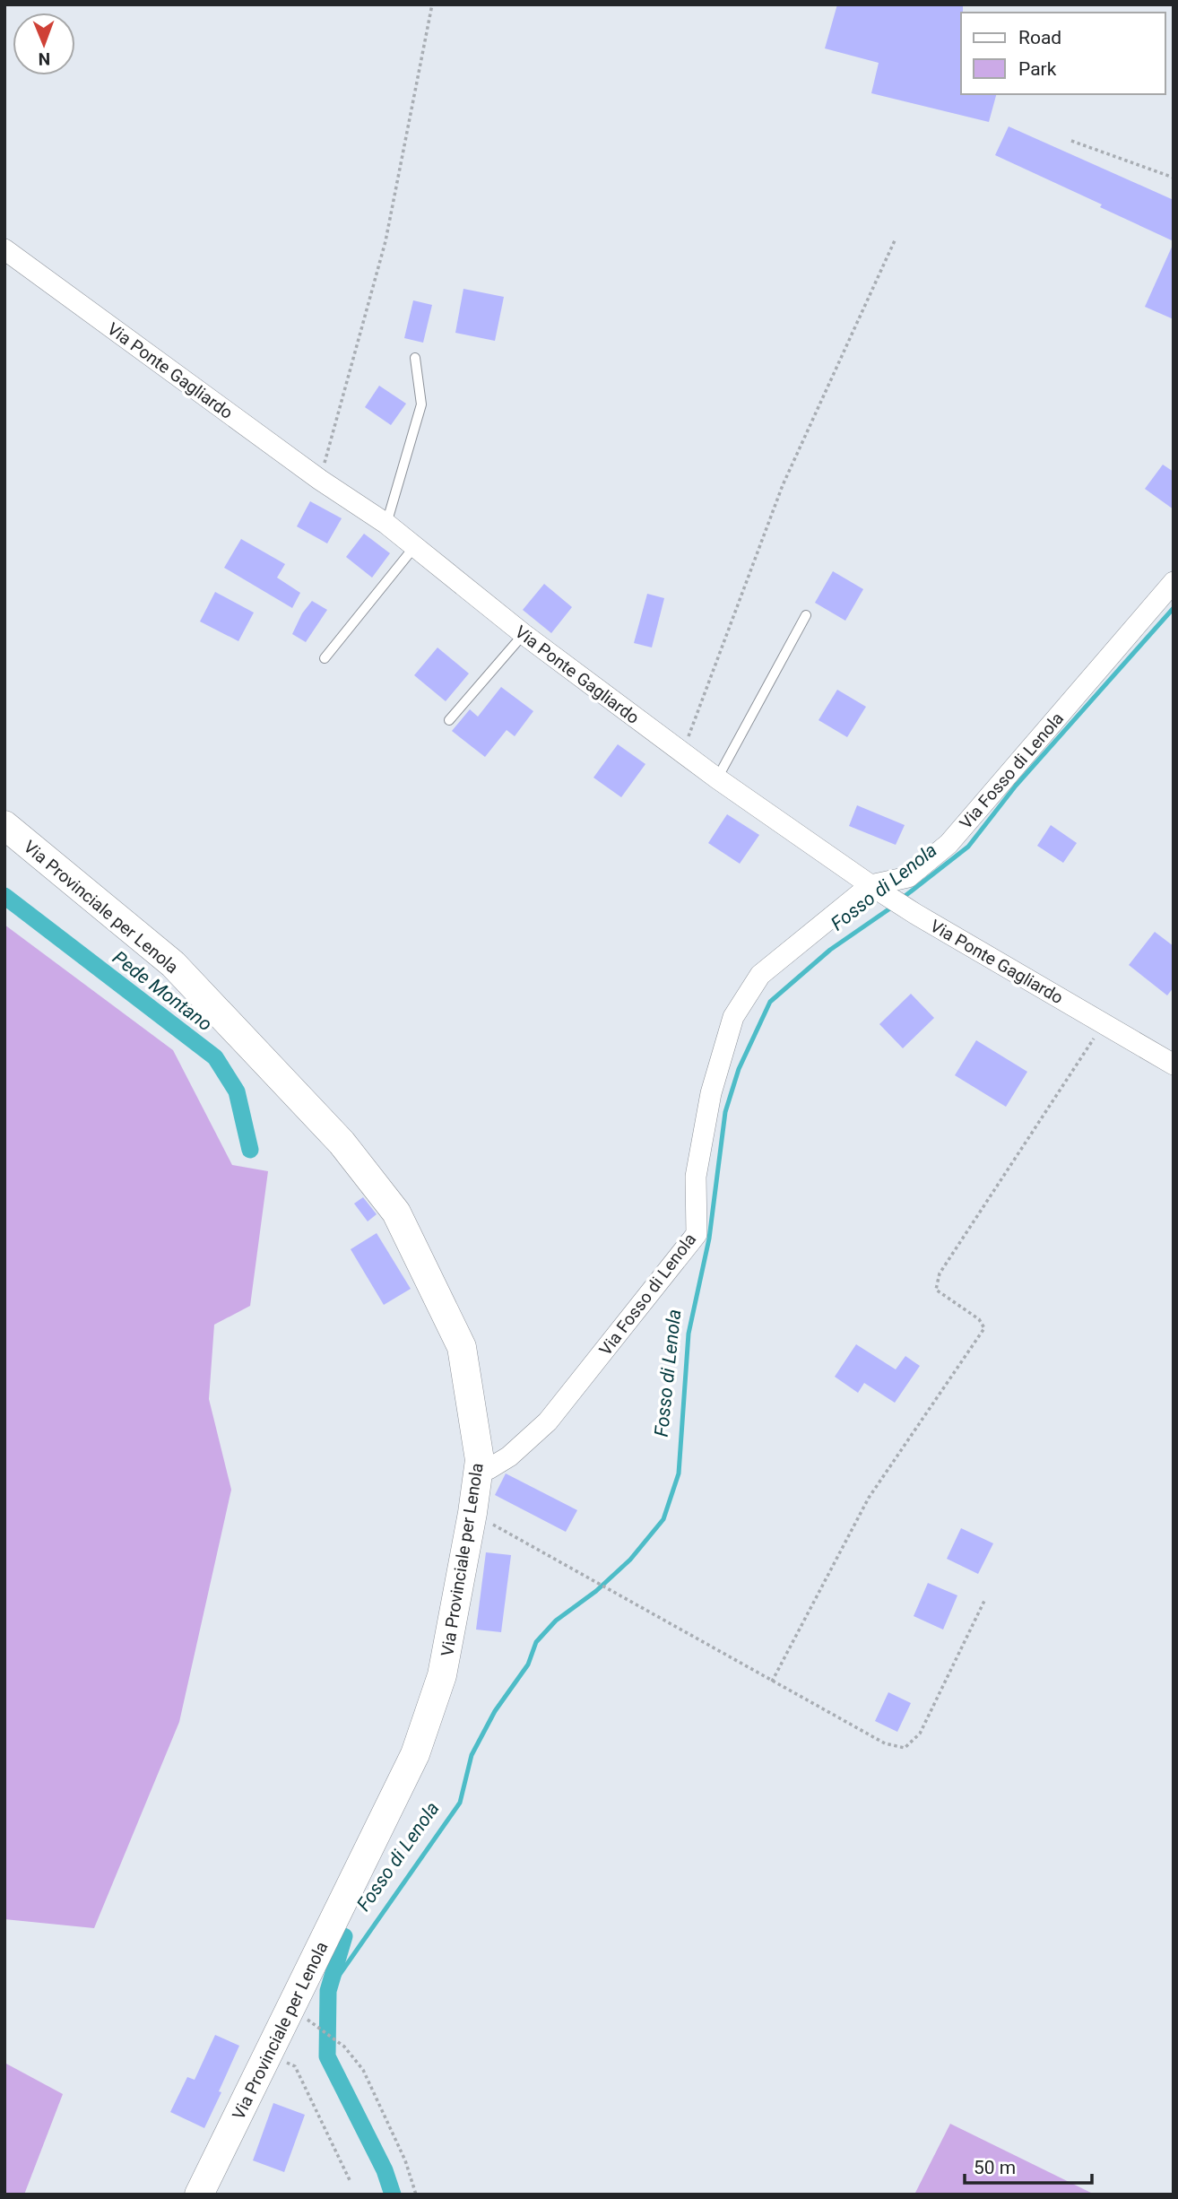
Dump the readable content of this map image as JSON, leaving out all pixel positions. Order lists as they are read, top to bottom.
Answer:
{
  "streets": {
    "main road": ["Via Provinciale per Lenola"],
    "street": ["Via Ponte Gagliardo", "Via Fosso di Lenola"]
  },
  "crossings": [
    ["Via Ponte Gagliardo", "Via Fosso di Lenola"],
    ["Via Fosso di Lenola", "Via Provinciale per Lenola"]
  ],
  "water": ["Fosso di Lenola", "Pede Montano"],
  "legend": ["Road", "Park"],
  "scale_bar": "50 m",
  "north": "bottom"
}
